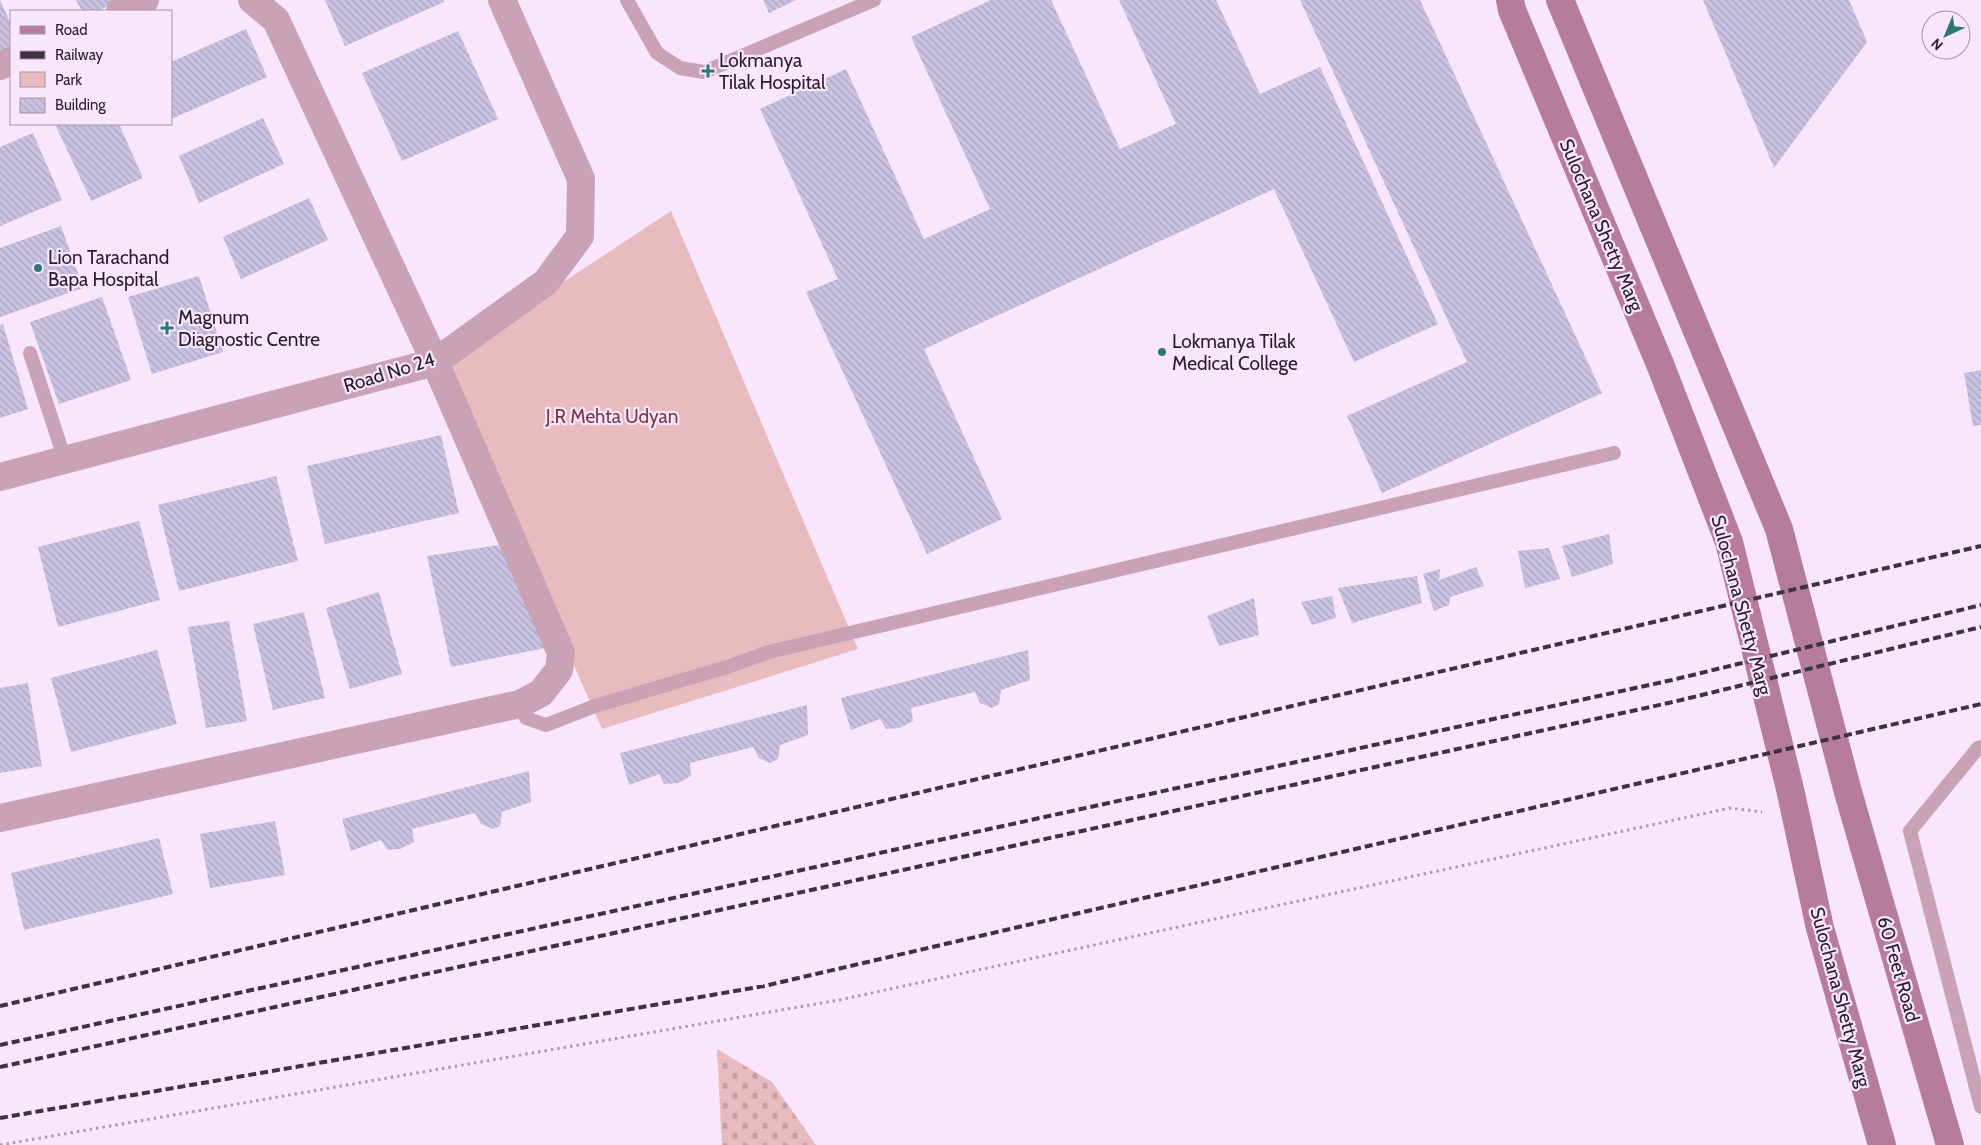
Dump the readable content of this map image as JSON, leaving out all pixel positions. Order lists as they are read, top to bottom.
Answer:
{
  "streets": {
    "main road": ["Sulochana Shetty Marg", "60 Feet Road"],
    "street": ["Road No 24"]
  },
  "parks": ["J.R Mehta Udyan"],
  "places": {
    "health": ["Lokmanya Tilak Hospital", "Magnum Diagnostic Centre"],
    "other": ["Lion Tarachand Bapa Hospital", "Lokmanya Tilak Medical College"]
  },
  "legend": [
    "Road",
    "Railway",
    "Park",
    "Building"
  ],
  "north": "bottom left"
}
